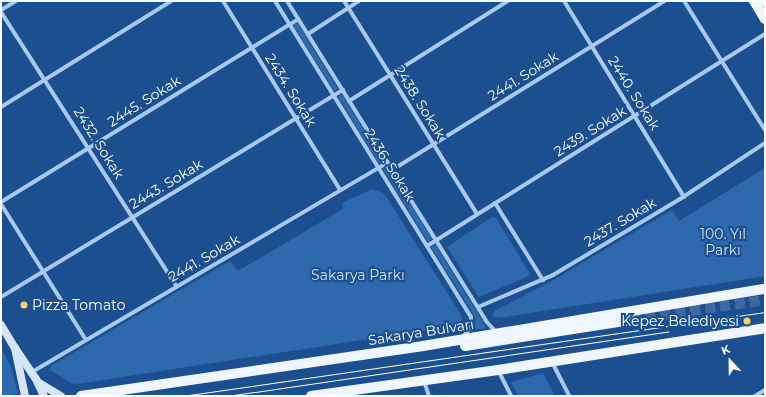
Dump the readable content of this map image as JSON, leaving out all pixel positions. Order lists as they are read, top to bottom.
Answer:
{
  "streets": {
    "main road": ["Sakarya Bulvarı"],
    "street": [
      "2441. Sokak",
      "2434. Sokak",
      "2440. Sokak",
      "2445. Sokak",
      "2438. Sokak",
      "2439. Sokak",
      "2432. Sokak",
      "2436. Sokak",
      "2443. Sokak",
      "2437. Sokak"
    ]
  },
  "crossings": [
    ["2441. Sokak", "2434. Sokak"],
    ["2441. Sokak", "2440. Sokak"],
    ["2441. Sokak", "2438. Sokak"],
    ["2441. Sokak", "2432. Sokak"],
    ["2441. Sokak", "2436. Sokak"],
    ["2434. Sokak", "2445. Sokak"],
    ["2434. Sokak", "2443. Sokak"],
    ["2440. Sokak", "2439. Sokak"],
    ["2440. Sokak", "2437. Sokak"],
    ["2445. Sokak", "2432. Sokak"],
    ["2445. Sokak", "2436. Sokak"],
    ["2438. Sokak", "2439. Sokak"],
    ["2439. Sokak", "2436. Sokak"],
    ["2432. Sokak", "2443. Sokak"],
    ["2436. Sokak", "2443. Sokak"],
    ["2436. Sokak", "2437. Sokak"],
    ["2436. Sokak", "Sakarya Bulvarı"]
  ],
  "parks": ["100. Yıl Parkı", "Sakarya Parkı"],
  "places": ["Pizza Tomato", "Kepez Belediyesi"],
  "north": "top"
}
